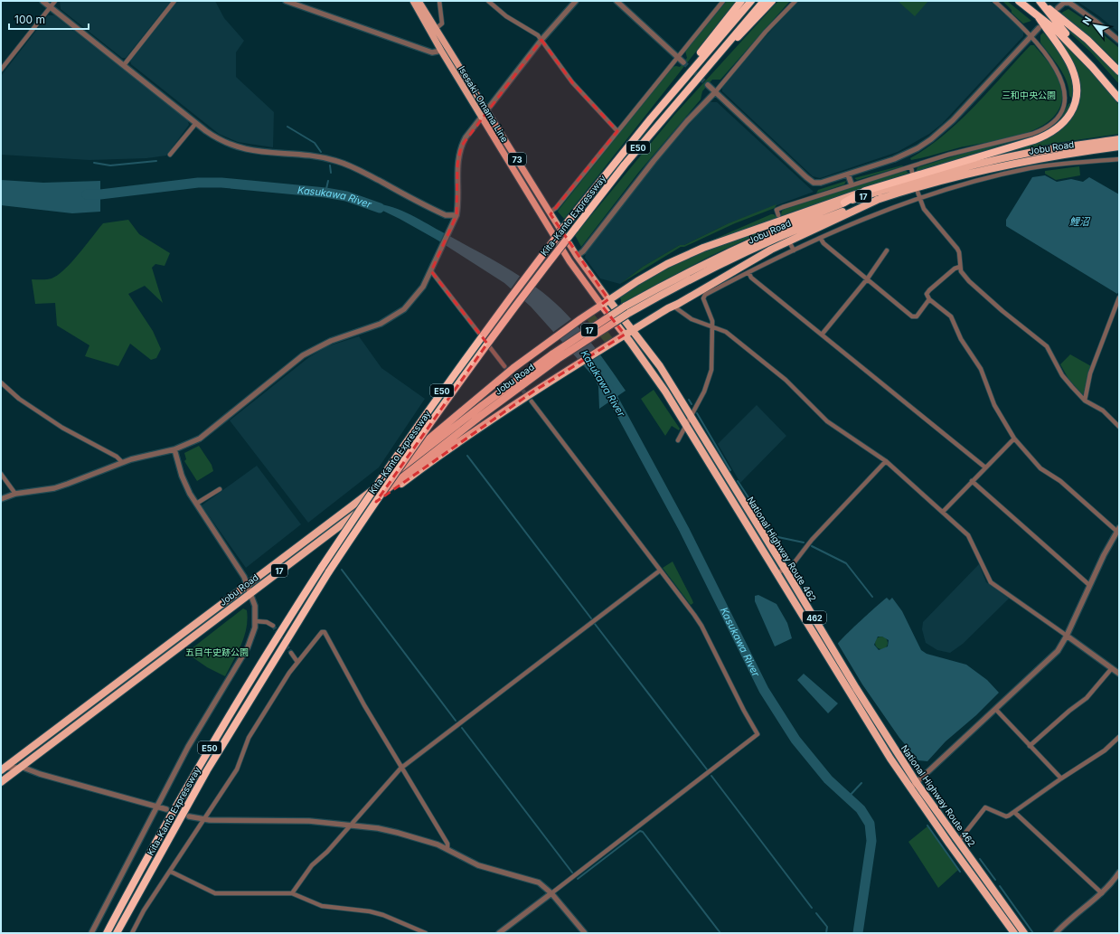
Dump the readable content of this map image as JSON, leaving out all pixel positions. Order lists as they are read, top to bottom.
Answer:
{
  "streets": {
    "highway": [
      "E50",
      "Jobu Road",
      "17",
      "Kita-Kanto Expressway",
      "National Highway Route 462",
      "462"
    ],
    "main road": ["Isesaki-Omama Line", "73"]
  },
  "crossings": [
    ["Isesaki-Omama Line", "National Highway Route 462"]
  ],
  "water": ["Kasukawa River", "鯉沼"],
  "parks": ["三和中央公園", "五目牛史跡公園"],
  "scale_bar": "100 m",
  "north": "top left"
}
